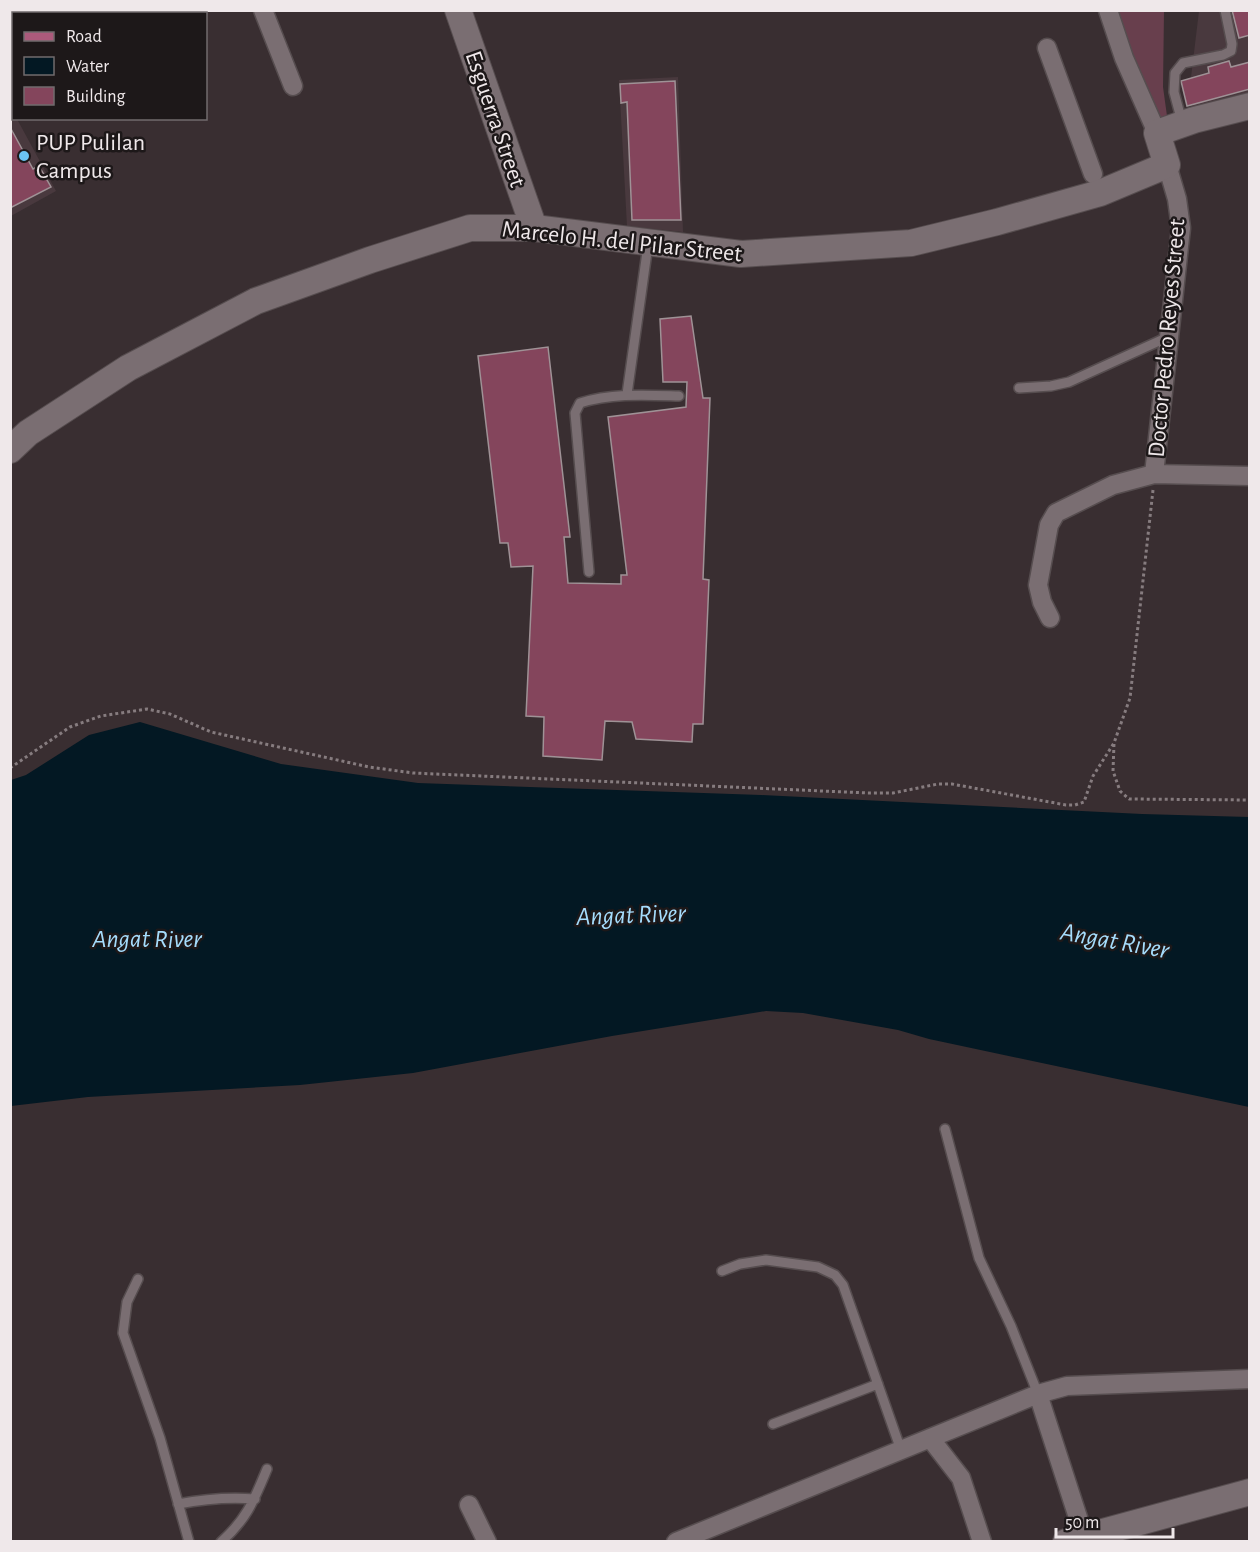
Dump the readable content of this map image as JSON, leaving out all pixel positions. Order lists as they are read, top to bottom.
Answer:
{
  "streets": {
    "street": ["Esguerra Street", "Marcelo H. del Pilar Street", "Doctor Pedro Reyes Street"]
  },
  "crossings": [
    ["Esguerra Street", "Marcelo H. del Pilar Street"],
    ["Marcelo H. del Pilar Street", "Doctor Pedro Reyes Street"]
  ],
  "water": ["Angat River"],
  "places": ["PUP Pulilan Campus"],
  "legend": ["Road", "Water", "Building"],
  "scale_bar": "50 m"
}
